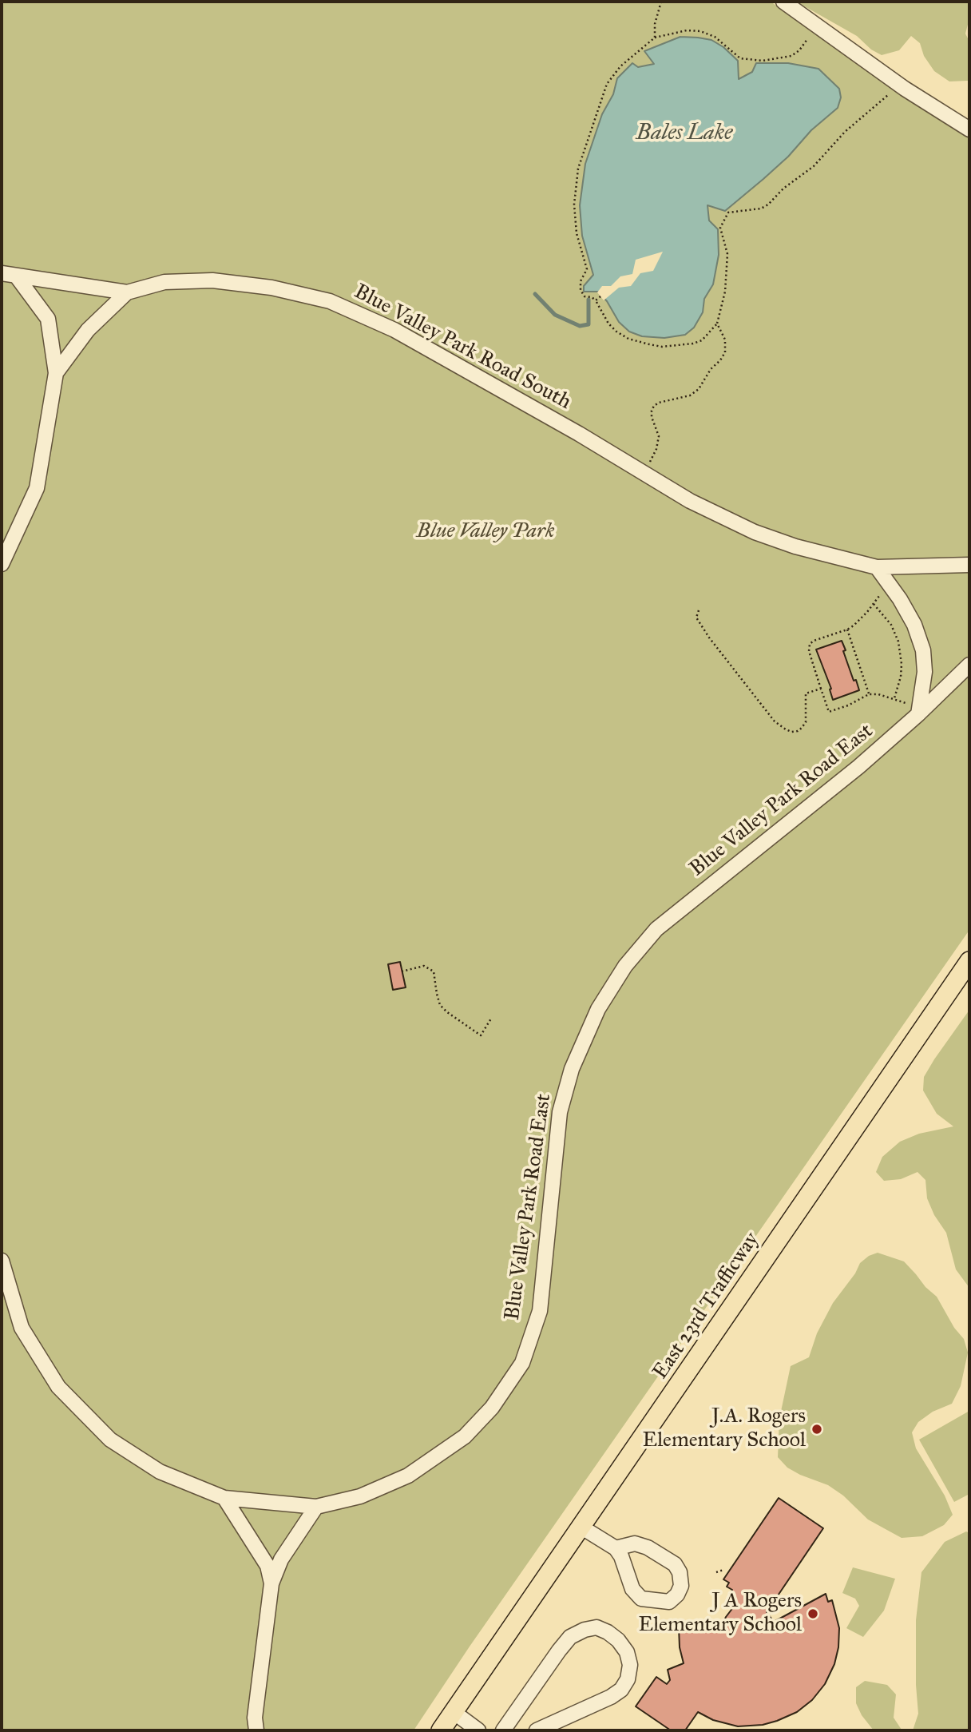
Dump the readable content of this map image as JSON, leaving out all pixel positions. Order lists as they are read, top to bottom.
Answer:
{
  "streets": {
    "main road": ["East 23rd Trafficway"],
    "street": ["Blue Valley Park Road South", "Blue Valley Park Road East"]
  },
  "water": ["Bales Lake"],
  "parks": ["Blue Valley Park"],
  "places": ["J.A. Rogers Elementary School", "J A Rogers Elementary School"]
}
